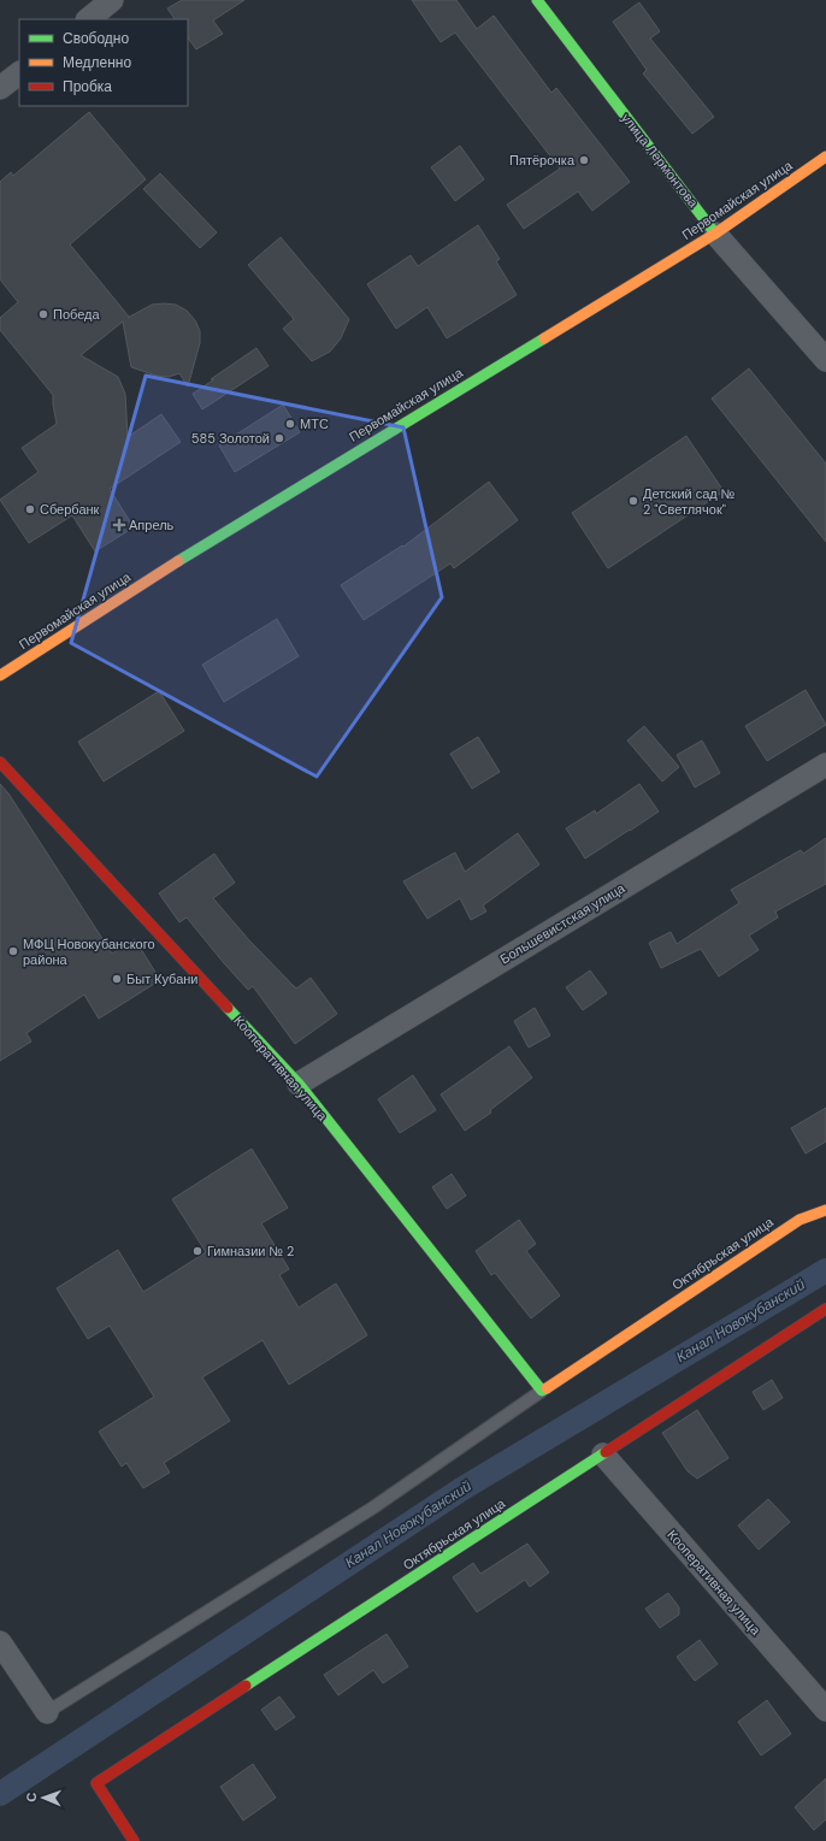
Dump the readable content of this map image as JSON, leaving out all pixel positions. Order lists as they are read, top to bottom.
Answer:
{
  "streets": {
    "street": [
      "улица Лермонтова",
      "Первомайская улица",
      "Большевистская улица",
      "Кооперативная улица",
      "Октябрьская улица"
    ]
  },
  "crossings": [
    ["улица Лермонтова", "Первомайская улица"],
    ["Большевистская улица", "Кооперативная улица"],
    ["Кооперативная улица", "Октябрьская улица"]
  ],
  "water": ["Канал Новокубанский"],
  "places": {
    "other": [
      "Пятёрочка",
      "Победа",
      "МТС",
      "585 Золотой",
      "Детский сад № 2 \"Светлячок\"",
      "Сбербанк",
      "МФЦ Новокубанского района",
      "Быт Кубани",
      "Гимназии № 2"
    ],
    "health": ["Апрель"]
  },
  "legend": ["Свободно", "Медленно", "Пробка"],
  "north": "left"
}
